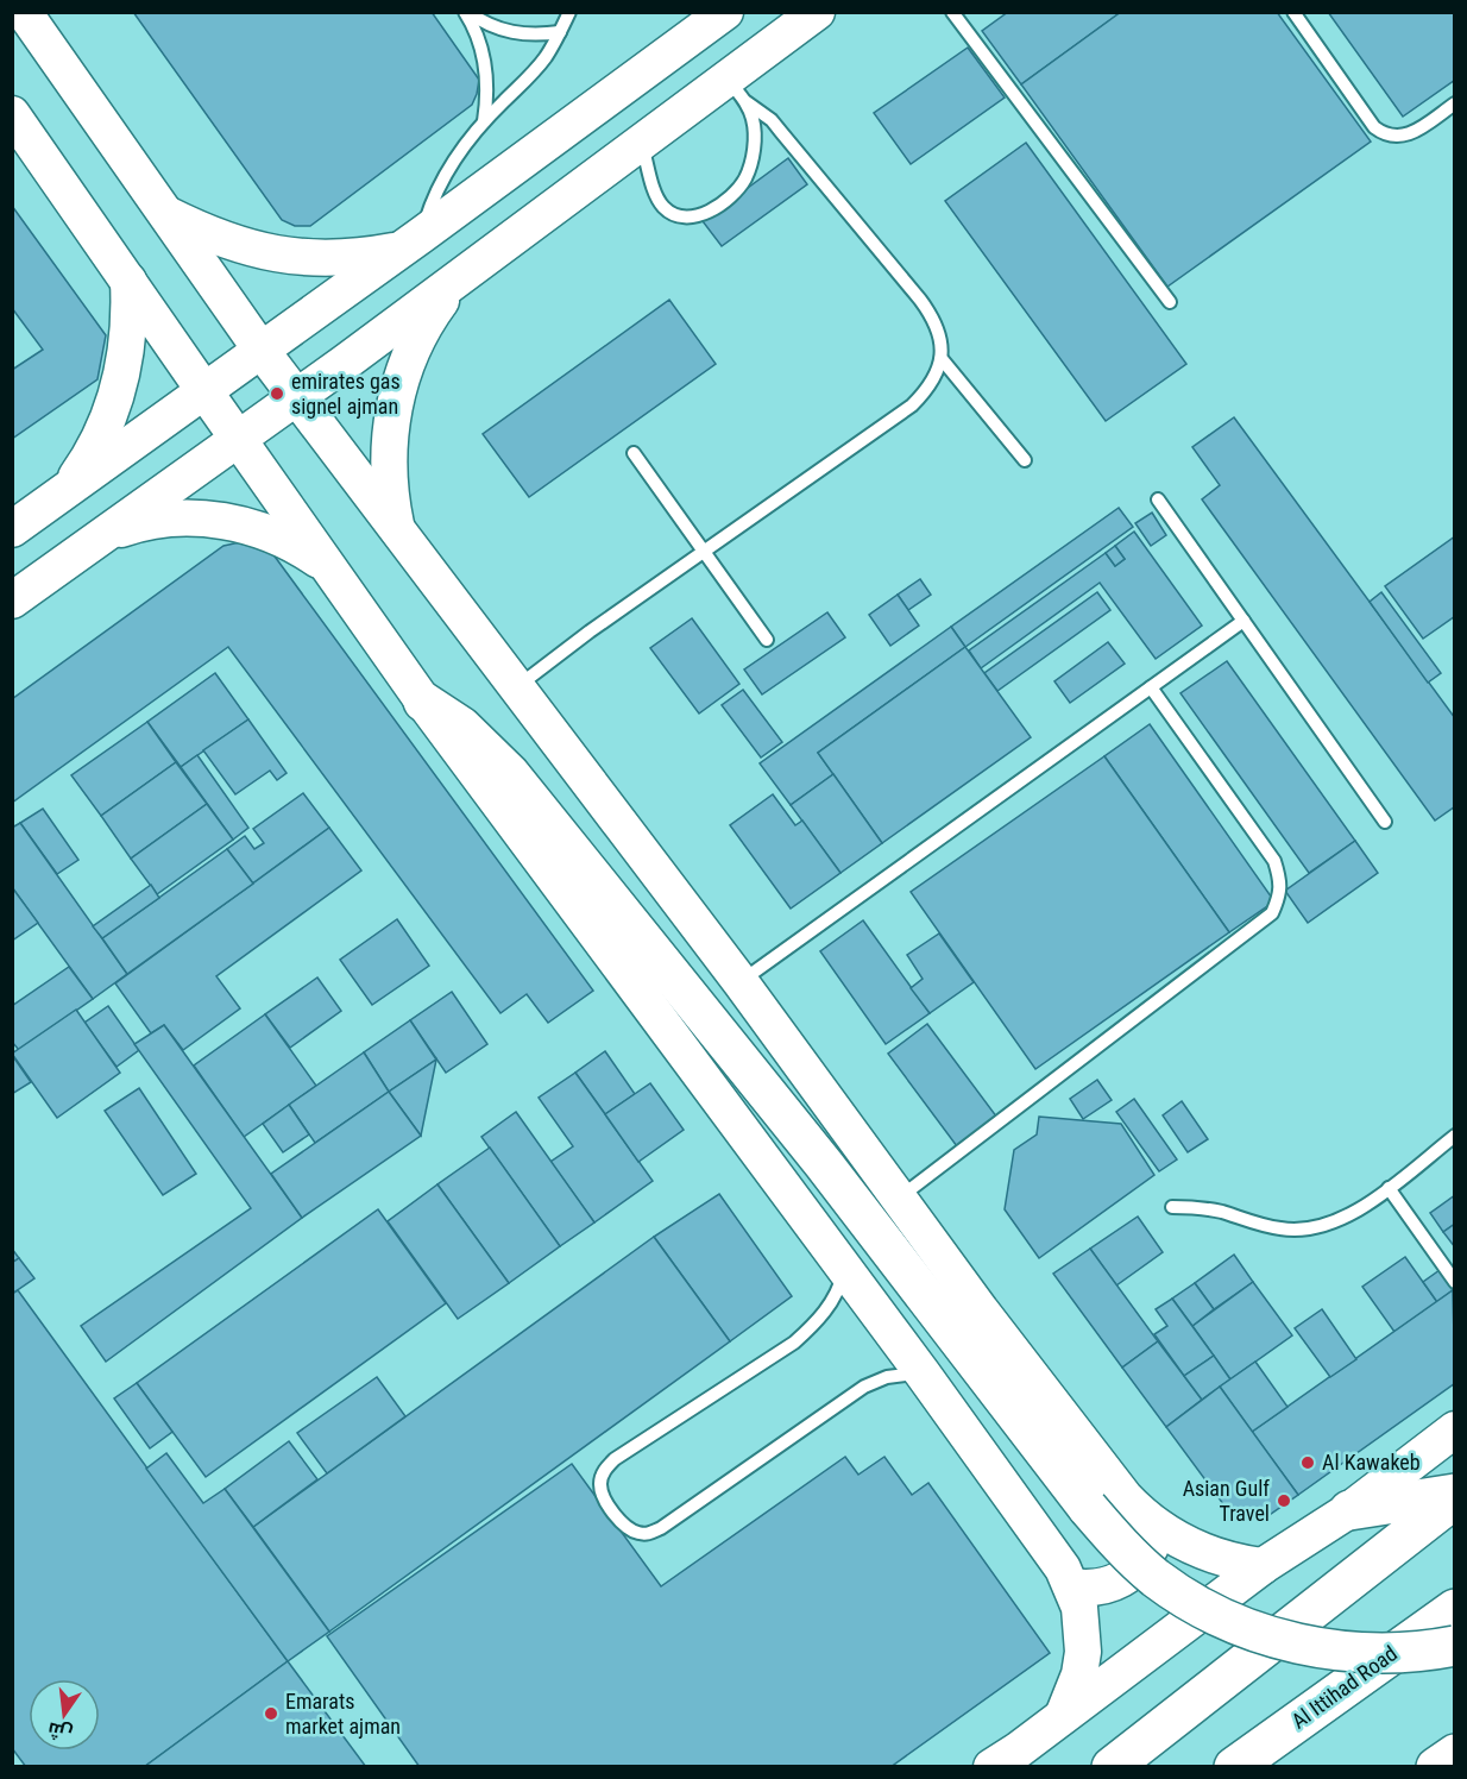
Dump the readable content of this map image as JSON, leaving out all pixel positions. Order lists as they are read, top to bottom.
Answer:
{
  "streets": {
    "main road": ["Al Ittihad Road"]
  },
  "places": [
    "emirates gas signel ajman",
    "Al Kawakeb",
    "Asian Gulf Travel",
    "Emarats market ajman"
  ],
  "north": "bottom"
}
